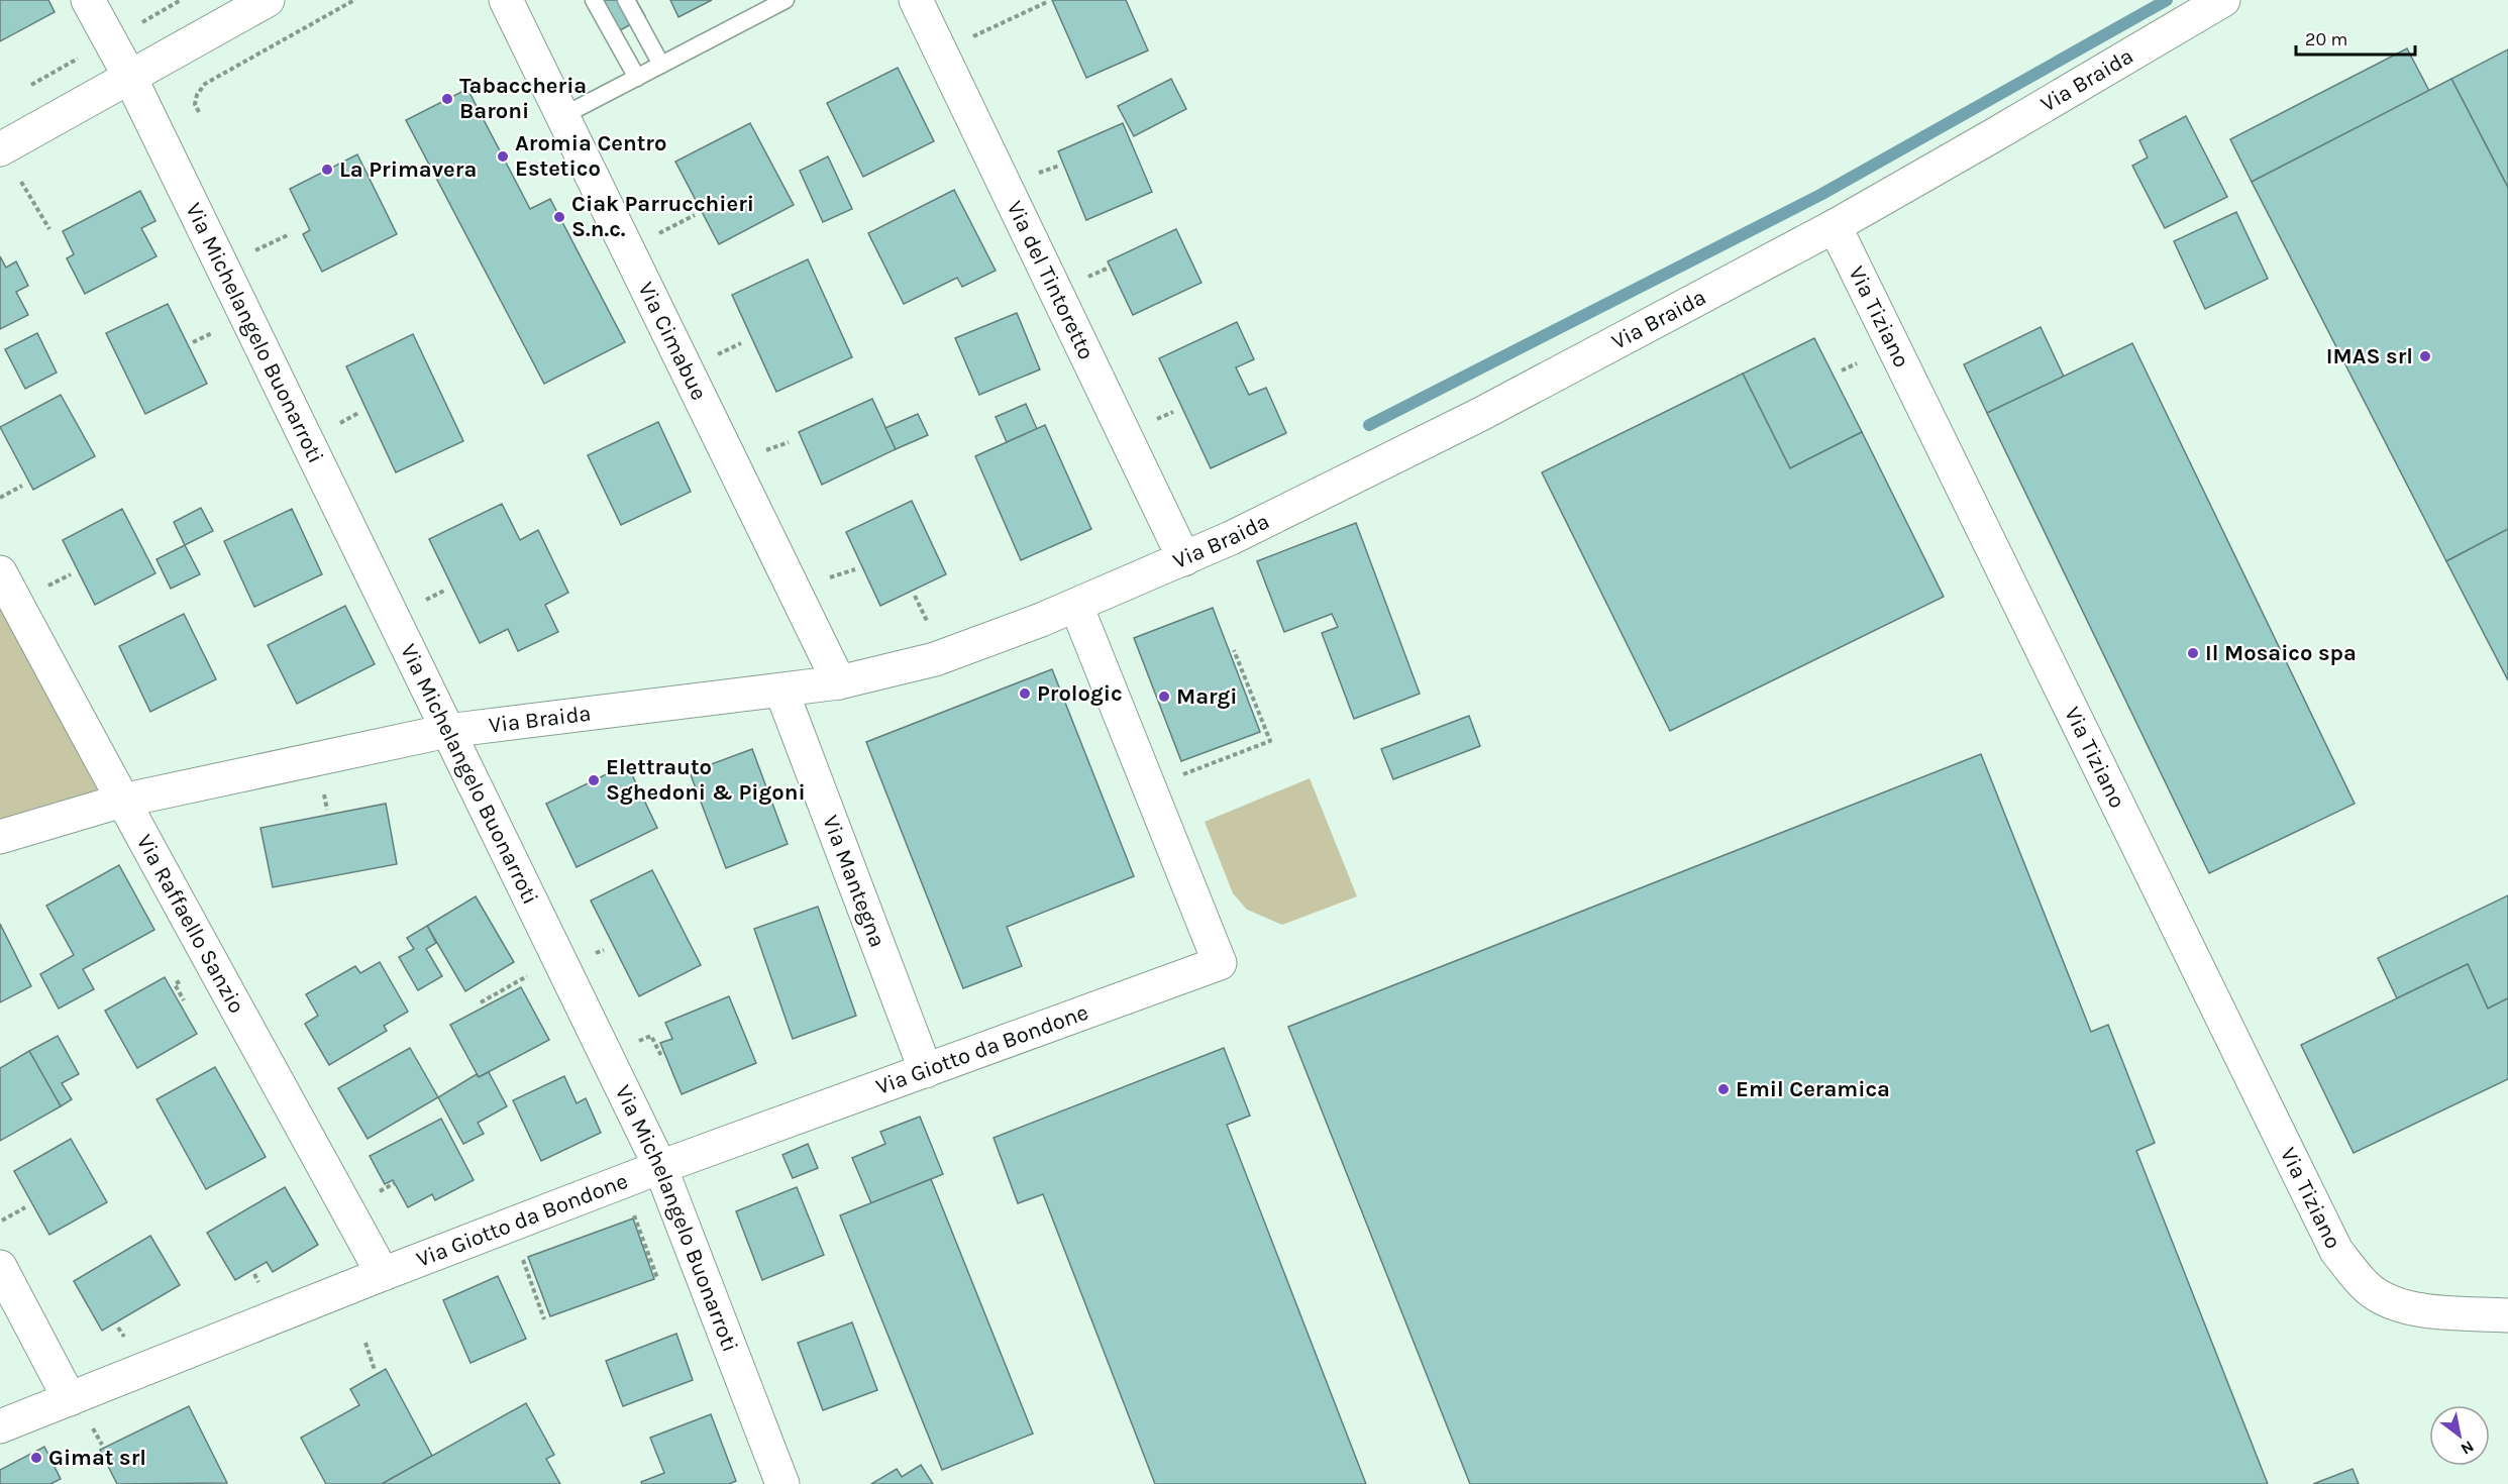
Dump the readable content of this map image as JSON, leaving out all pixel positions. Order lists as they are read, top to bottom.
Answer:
{
  "streets": {
    "street": [
      "Via Braida",
      "Via del Tintoretto",
      "Via Tiziano",
      "Via Michelangelo Buonarroti",
      "Via Cimabue",
      "Via Mantegna",
      "Via Raffaello Sanzio",
      "Via Giotto da Bondone"
    ]
  },
  "crossings": [
    ["Via Braida", "Via del Tintoretto"],
    ["Via Braida", "Via Tiziano"],
    ["Via Braida", "Via Michelangelo Buonarroti"],
    ["Via Braida", "Via Cimabue"],
    ["Via Braida", "Via Mantegna"],
    ["Via Braida", "Via Raffaello Sanzio"],
    ["Via Braida", "Via Giotto da Bondone"],
    ["Via Michelangelo Buonarroti", "Via Giotto da Bondone"],
    ["Via Mantegna", "Via Giotto da Bondone"],
    ["Via Raffaello Sanzio", "Via Giotto da Bondone"]
  ],
  "places": [
    "Tabaccheria Baroni",
    "Aromia Centro Estetico",
    "La Primavera",
    "Ciak Parrucchieri S.n.c.",
    "IMAS srl",
    "Il Mosaico spa",
    "Prologic",
    "Margi",
    "Elettrauto Sghedoni & Pigoni",
    "Emil Ceramica",
    "Gimat srl"
  ],
  "scale_bar": "20 m",
  "north": "bottom right"
}
